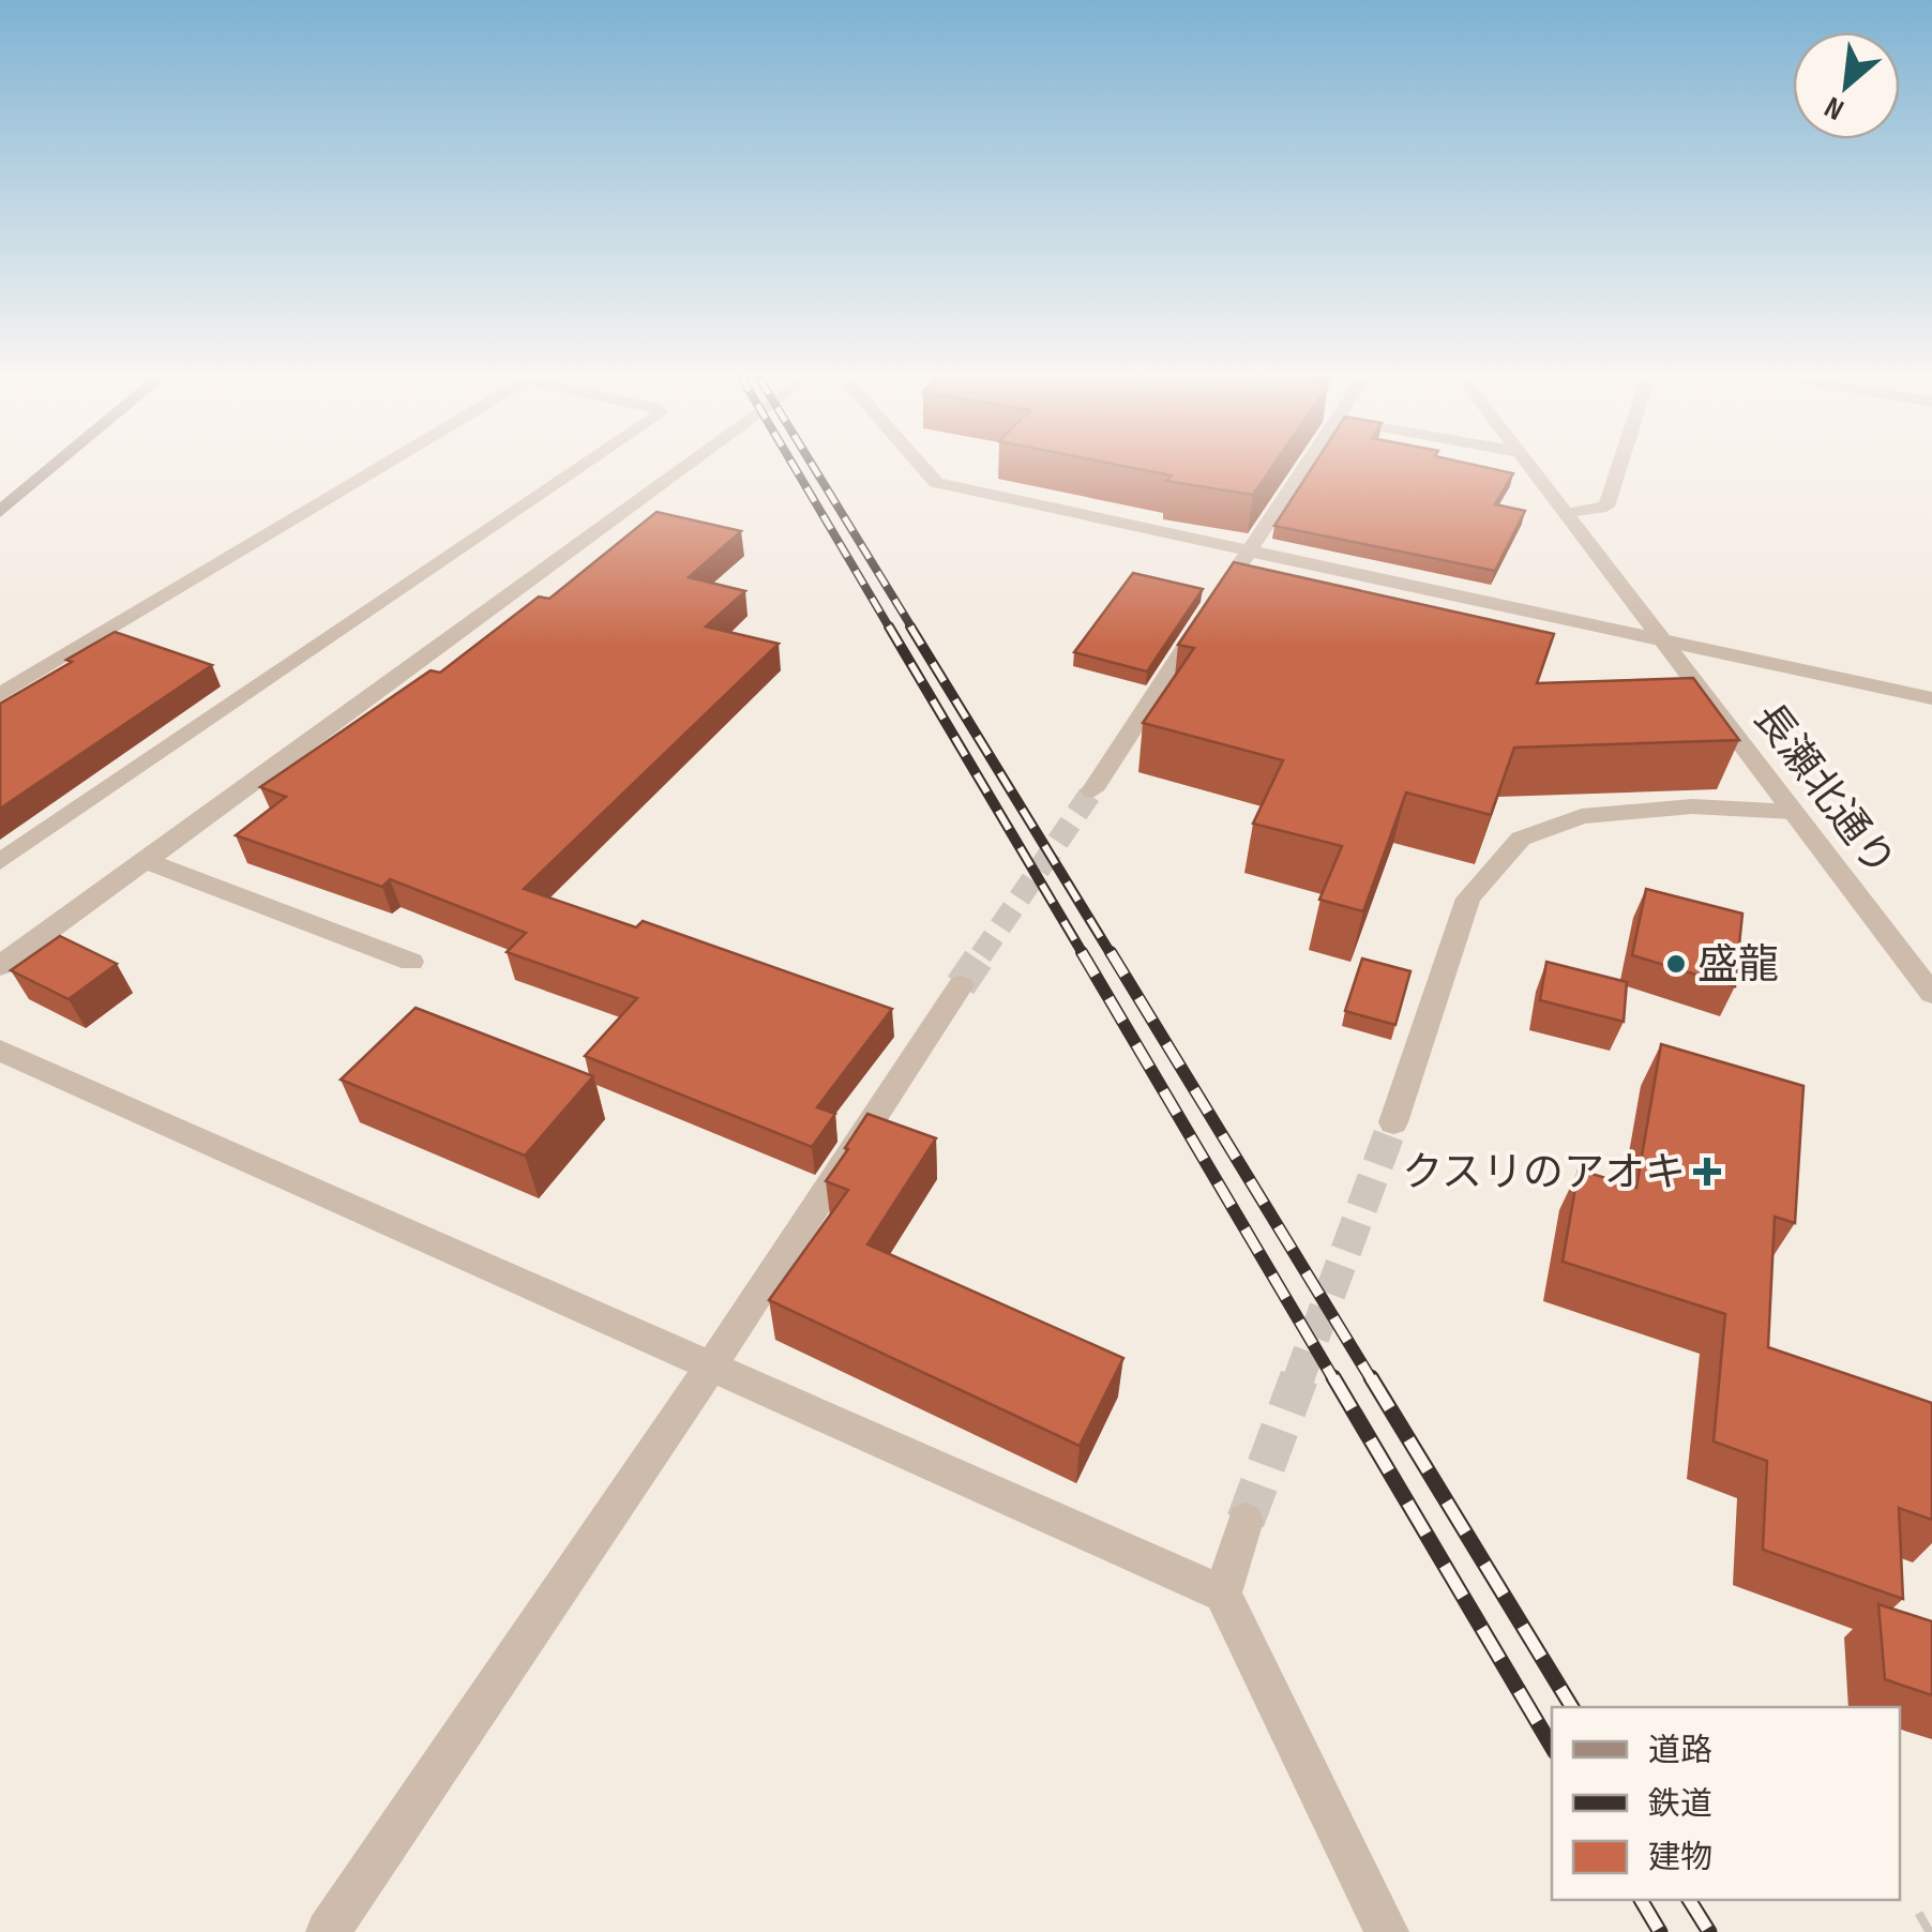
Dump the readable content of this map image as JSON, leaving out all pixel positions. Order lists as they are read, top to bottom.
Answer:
{
  "streets": {
    "street": ["長瀬北通り"]
  },
  "places": {
    "other": ["盛龍"],
    "health": ["クスリのアオキ"]
  },
  "legend": ["道路", "鉄道", "建物"],
  "north": "bottom left"
}
